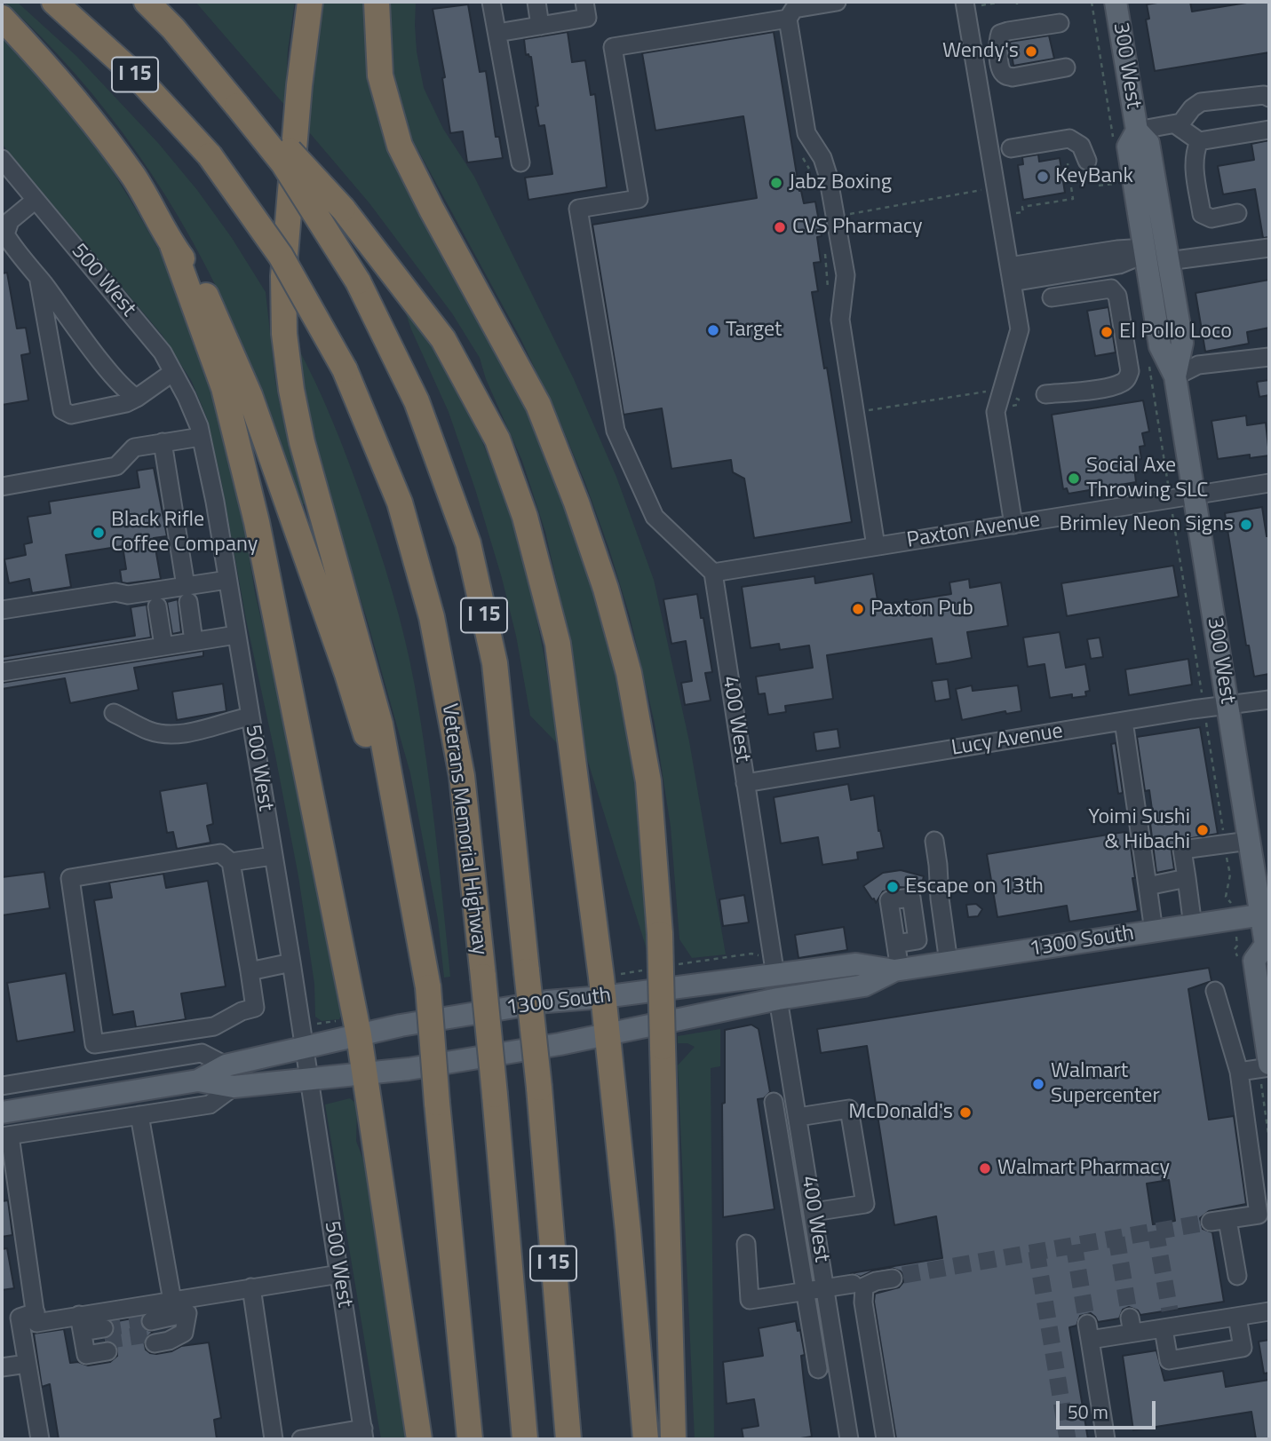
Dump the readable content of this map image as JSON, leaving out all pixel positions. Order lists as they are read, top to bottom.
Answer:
{
  "streets": {
    "highway": ["I 15", "Veterans Memorial Highway"],
    "main road": ["300 West", "1300 South"],
    "street": [
      "500 West",
      "Paxton Avenue",
      "400 West",
      "Lucy Avenue"
    ]
  },
  "crossings": [
    ["300 West", "Paxton Avenue"],
    ["300 West", "Lucy Avenue"],
    ["300 West", "1300 South"],
    ["I 15", "Veterans Memorial Highway"],
    ["500 West", "1300 South"],
    ["Paxton Avenue", "400 West"],
    ["400 West", "Lucy Avenue"],
    ["400 West", "1300 South"]
  ],
  "places": [
    "Wendy's",
    "KeyBank",
    "Jabz Boxing",
    "CVS Pharmacy",
    "Target",
    "El Pollo Loco",
    "Social Axe Throwing SLC",
    "Brimley Neon Signs",
    "Black Rifle Coffee Company",
    "Paxton Pub",
    "Yoimi Sushi & Hibachi",
    "Escape on 13th",
    "Walmart Supercenter",
    "McDonald's",
    "Walmart Pharmacy"
  ],
  "scale_bar": "50 m"
}
